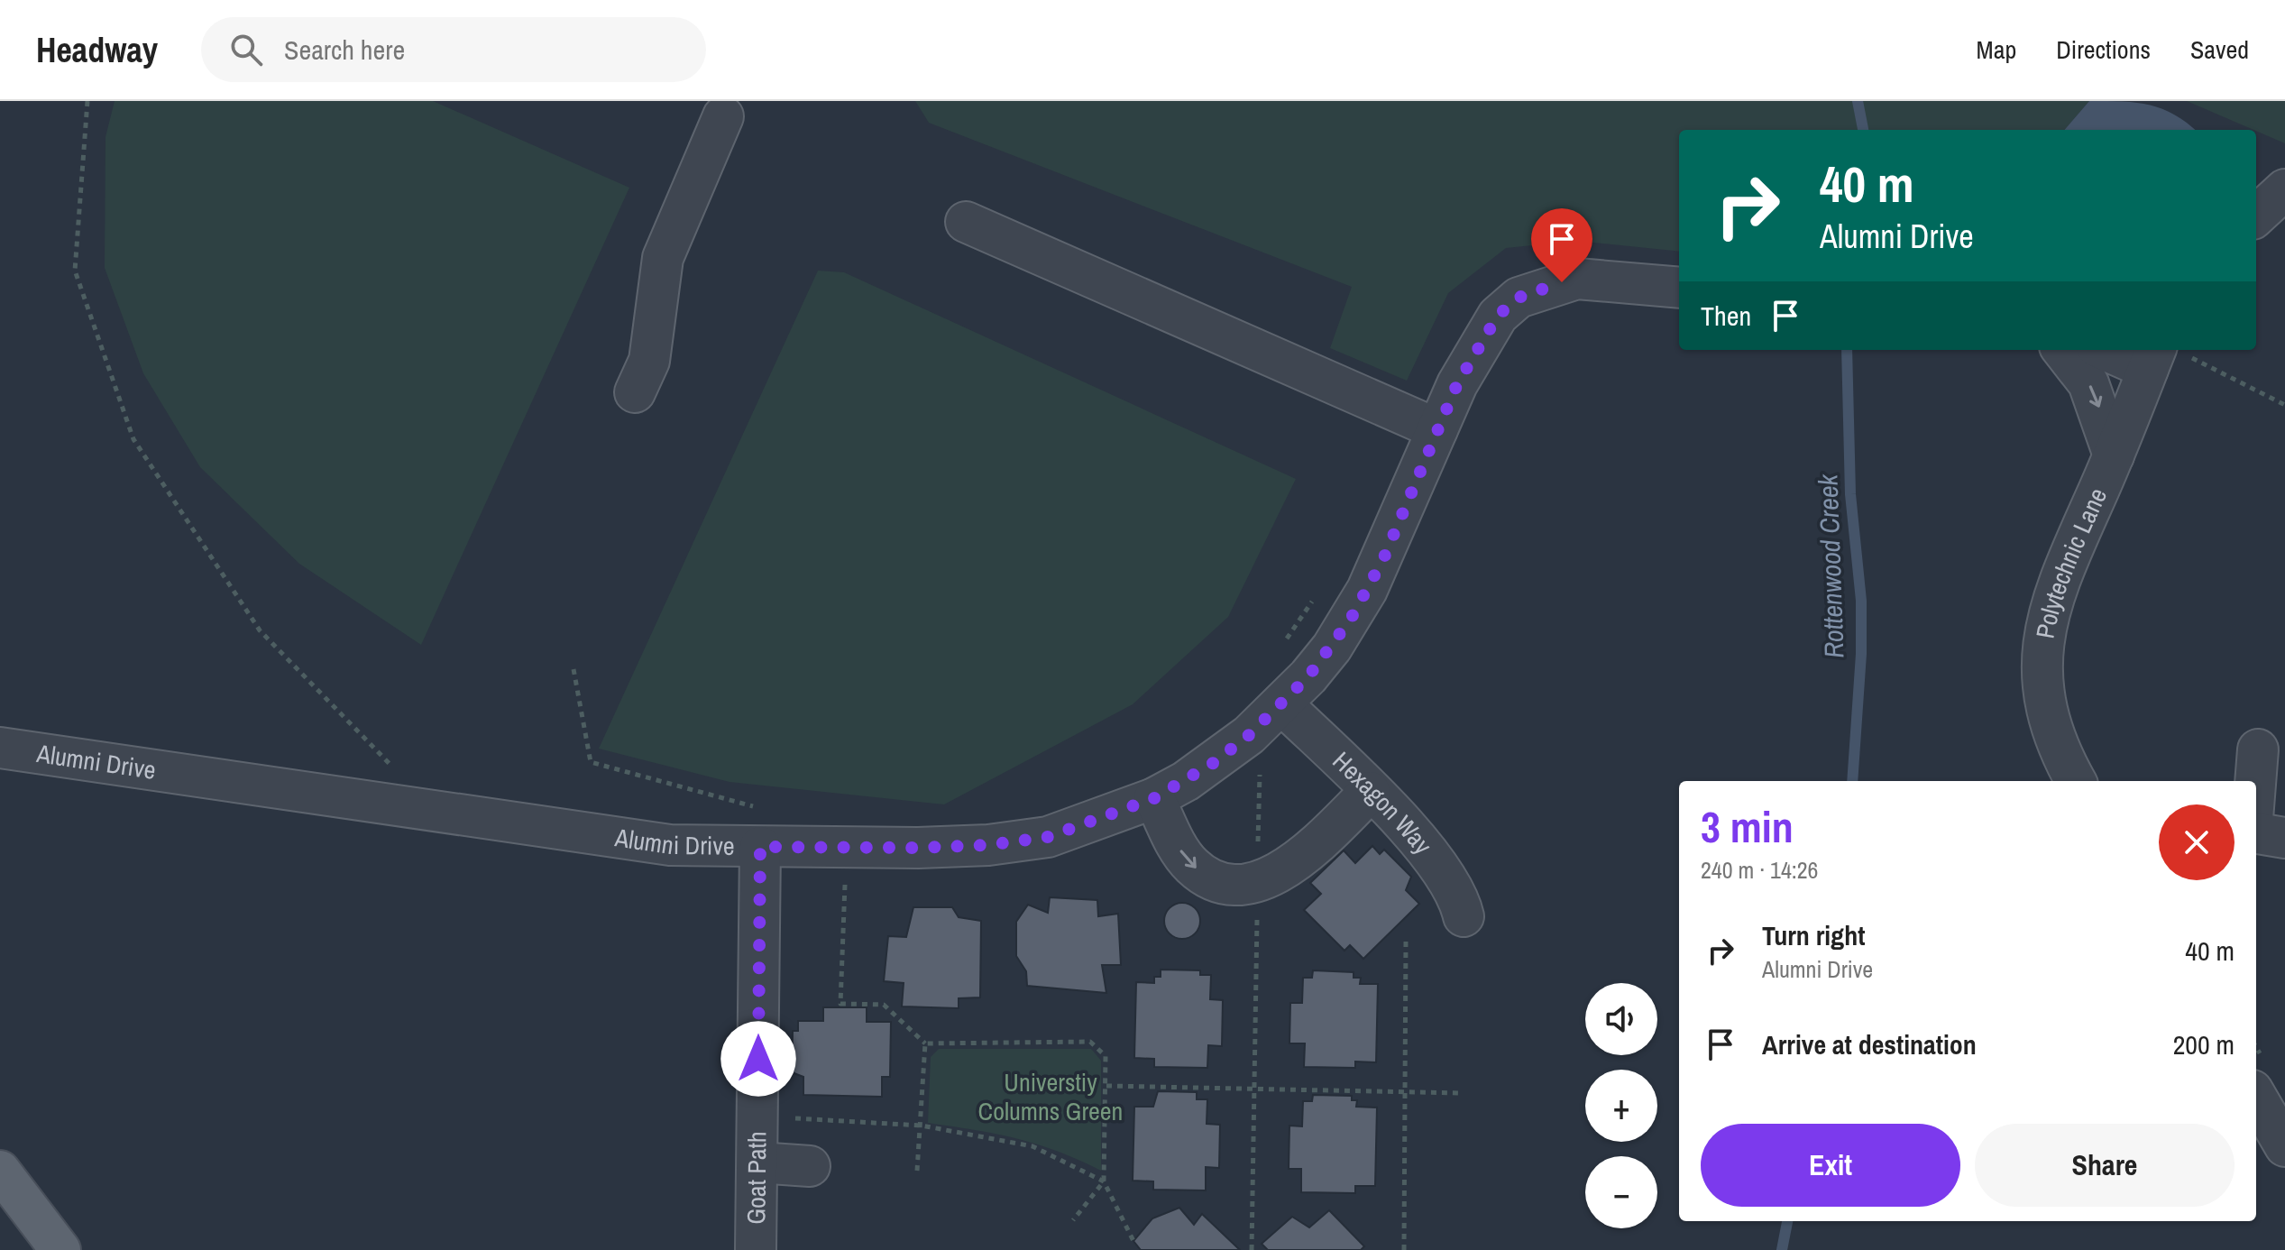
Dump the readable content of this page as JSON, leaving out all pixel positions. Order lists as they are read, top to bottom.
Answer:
{
  "streets": {
    "street": [
      "Polytechnic Lane",
      "Alumni Drive",
      "Hexagon Way",
      "Goat Path"
    ]
  },
  "crossings": [
    ["Alumni Drive", "Hexagon Way"],
    ["Alumni Drive", "Goat Path"]
  ],
  "water": ["Rottenwood Creek"],
  "parks": ["Universtiy Columns Green"],
  "page": {
    "header": "Headway",
    "search": "Search here",
    "nav": ["Map", "Directions", "Saved"],
    "turn": ["40 m", "Alumni Drive"],
    "then": "Then",
    "heading": ["3 min", "240 m · 14:26"],
    "list": [
      {
        "name": "Turn right",
        "note": "Alumni Drive",
        "value": "40 m"
      },
      {
        "name": "Arrive at destination",
        "value": "200 m"
      }
    ],
    "map_buttons": ["+", "−"],
    "buttons": ["Exit", "Share"]
  }
}
